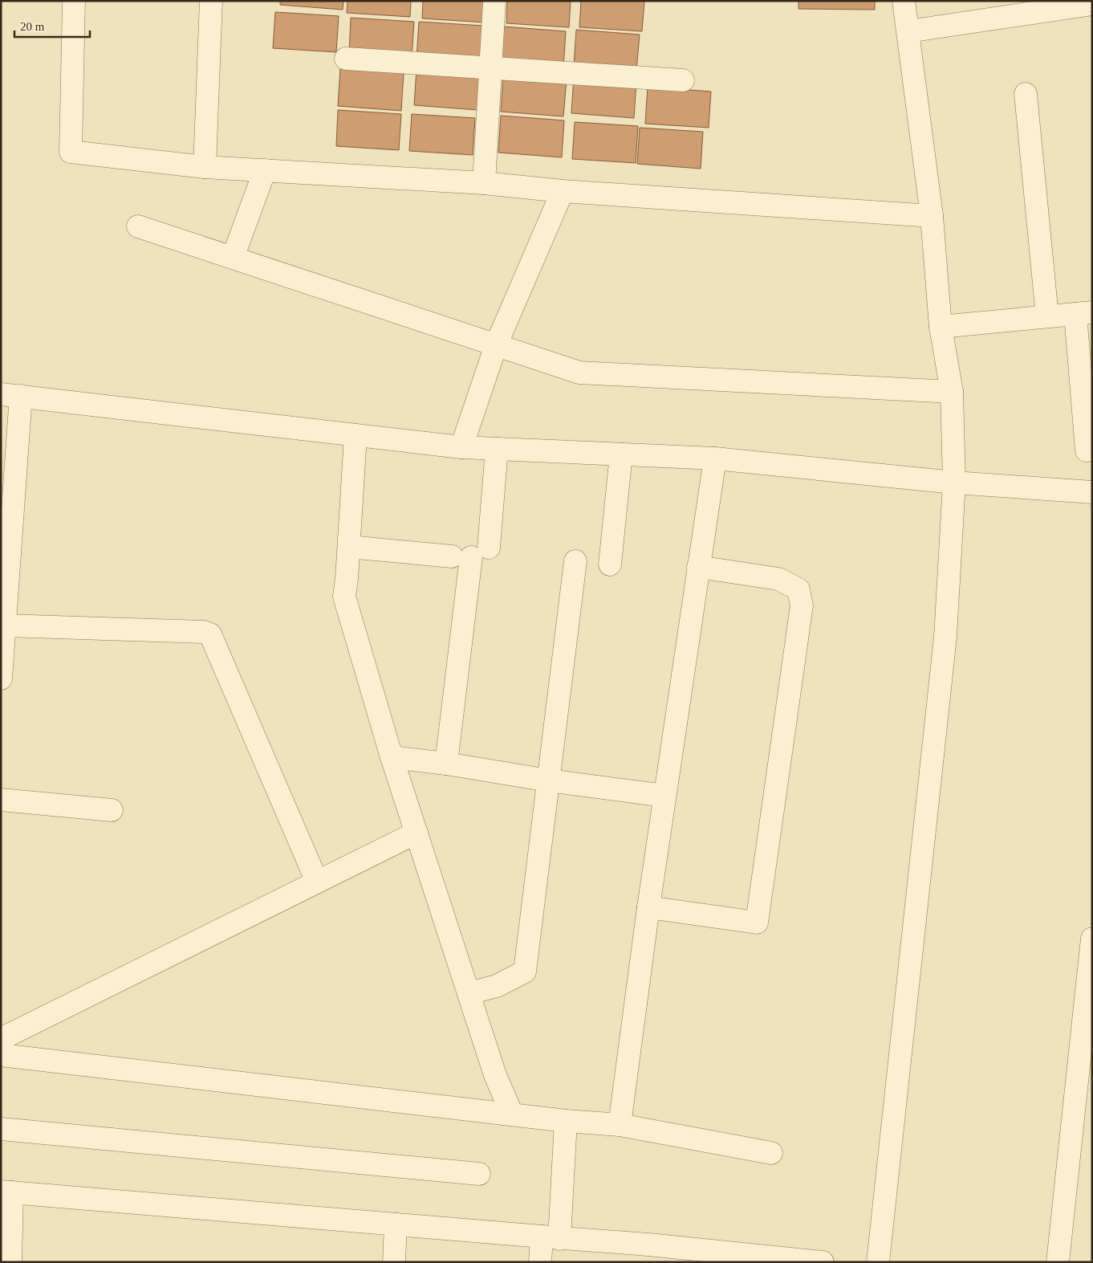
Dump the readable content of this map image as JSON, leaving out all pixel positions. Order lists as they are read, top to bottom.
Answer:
{
  "scale_bar": "20 m"
}
